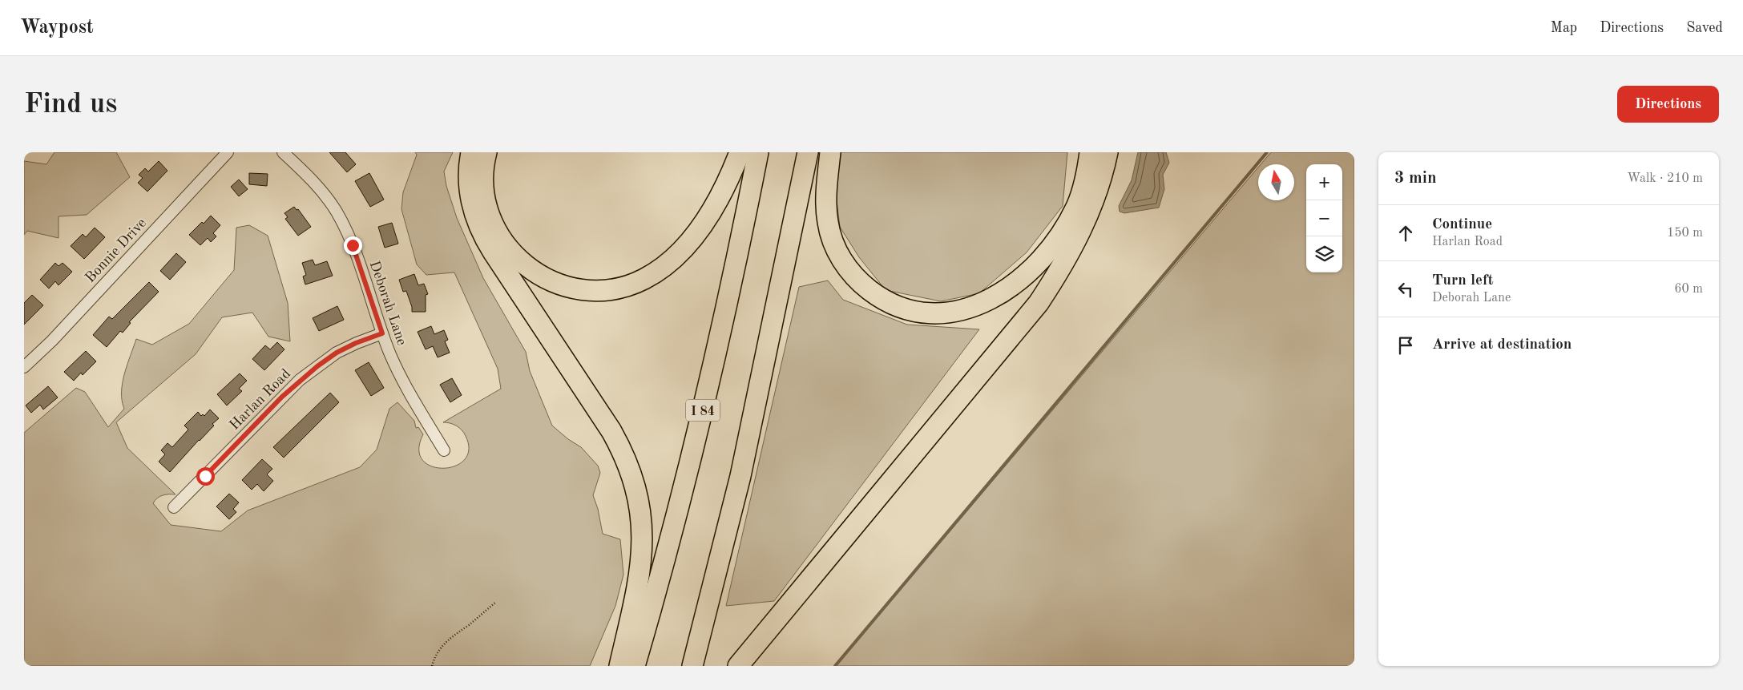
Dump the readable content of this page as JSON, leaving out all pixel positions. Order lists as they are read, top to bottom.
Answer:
{
  "streets": {
    "highway": ["I 84"],
    "street": ["Bonnie Drive", "Deborah Lane", "Harlan Road"]
  },
  "crossings": [
    ["Deborah Lane", "Harlan Road"]
  ],
  "north": "top",
  "page": {
    "header": "Waypost",
    "nav": ["Map", "Directions", "Saved"],
    "buttons": "Directions",
    "title": "Find us",
    "heading": ["3 min", "Walk · 210 m"],
    "map_buttons": ["+", "−"],
    "list": [
      ["Continue", "Harlan Road", "150 m"],
      ["Turn left", "Deborah Lane", "60 m"],
      "Arrive at destination"
    ]
  }
}
